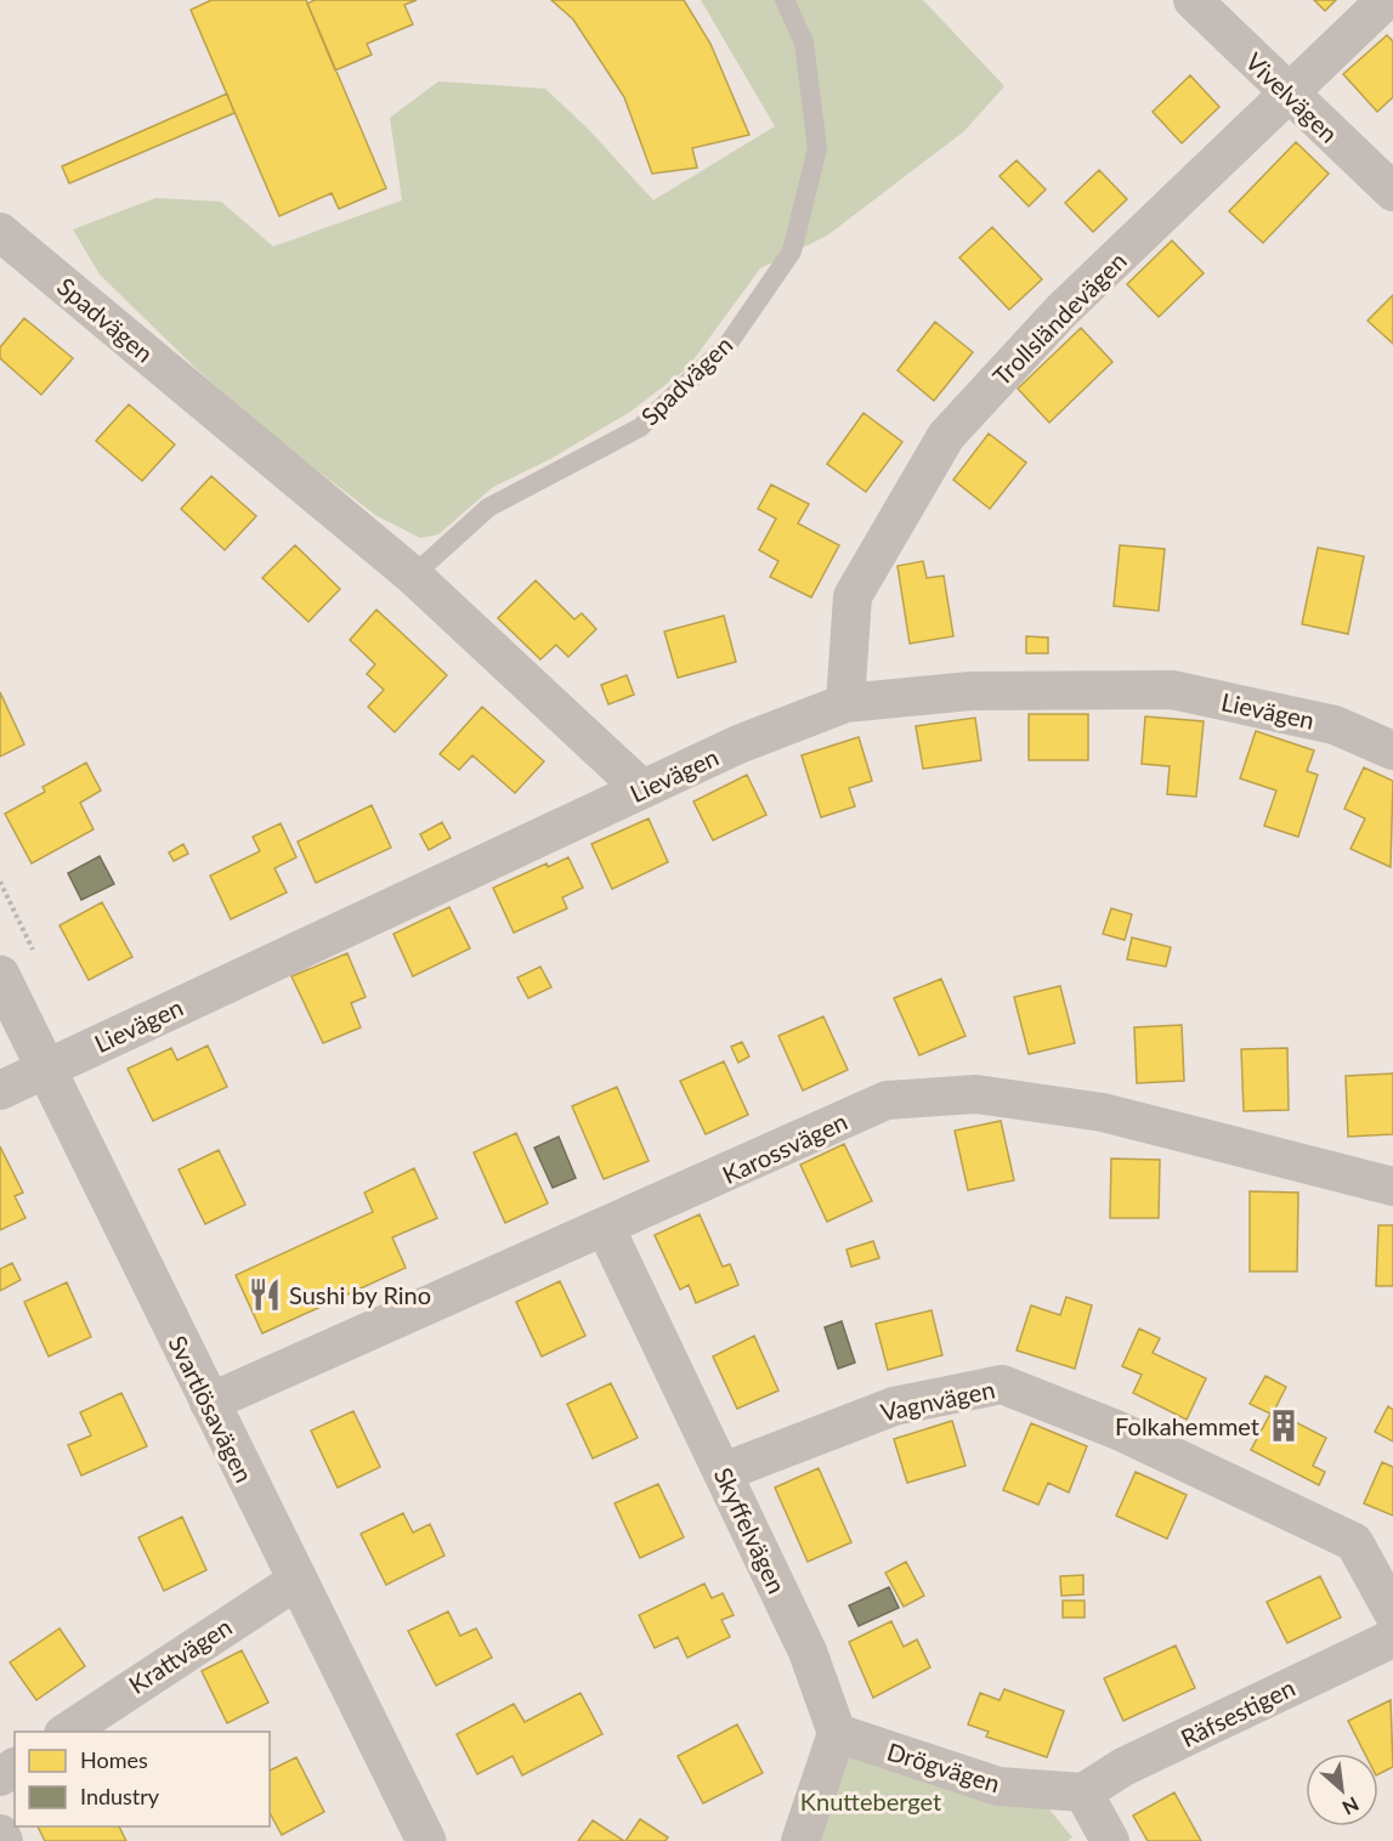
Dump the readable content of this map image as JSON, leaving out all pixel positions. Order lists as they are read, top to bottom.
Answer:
{
  "streets": {
    "street": [
      "Vivelvägen",
      "Trollsländevägen",
      "Spadvägen",
      "Lievägen",
      "Karossvägen",
      "Vagnvägen",
      "Svartlösavägen",
      "Skyffelvägen",
      "Krattvägen",
      "Räfsestigen",
      "Drögvägen"
    ]
  },
  "crossings": [
    ["Vivelvägen", "Trollsländevägen"],
    ["Trollsländevägen", "Lievägen"],
    ["Spadvägen", "Lievägen"],
    ["Lievägen", "Svartlösavägen"],
    ["Karossvägen", "Svartlösavägen"],
    ["Karossvägen", "Skyffelvägen"],
    ["Vagnvägen", "Skyffelvägen"],
    ["Svartlösavägen", "Krattvägen"],
    ["Skyffelvägen", "Drögvägen"],
    ["Räfsestigen", "Drögvägen"]
  ],
  "parks": ["Knutteberget"],
  "places": {
    "restaurant": ["Sushi by Rino"],
    "building": ["Folkahemmet"]
  },
  "legend": ["Homes", "Industry"],
  "north": "bottom right"
}
